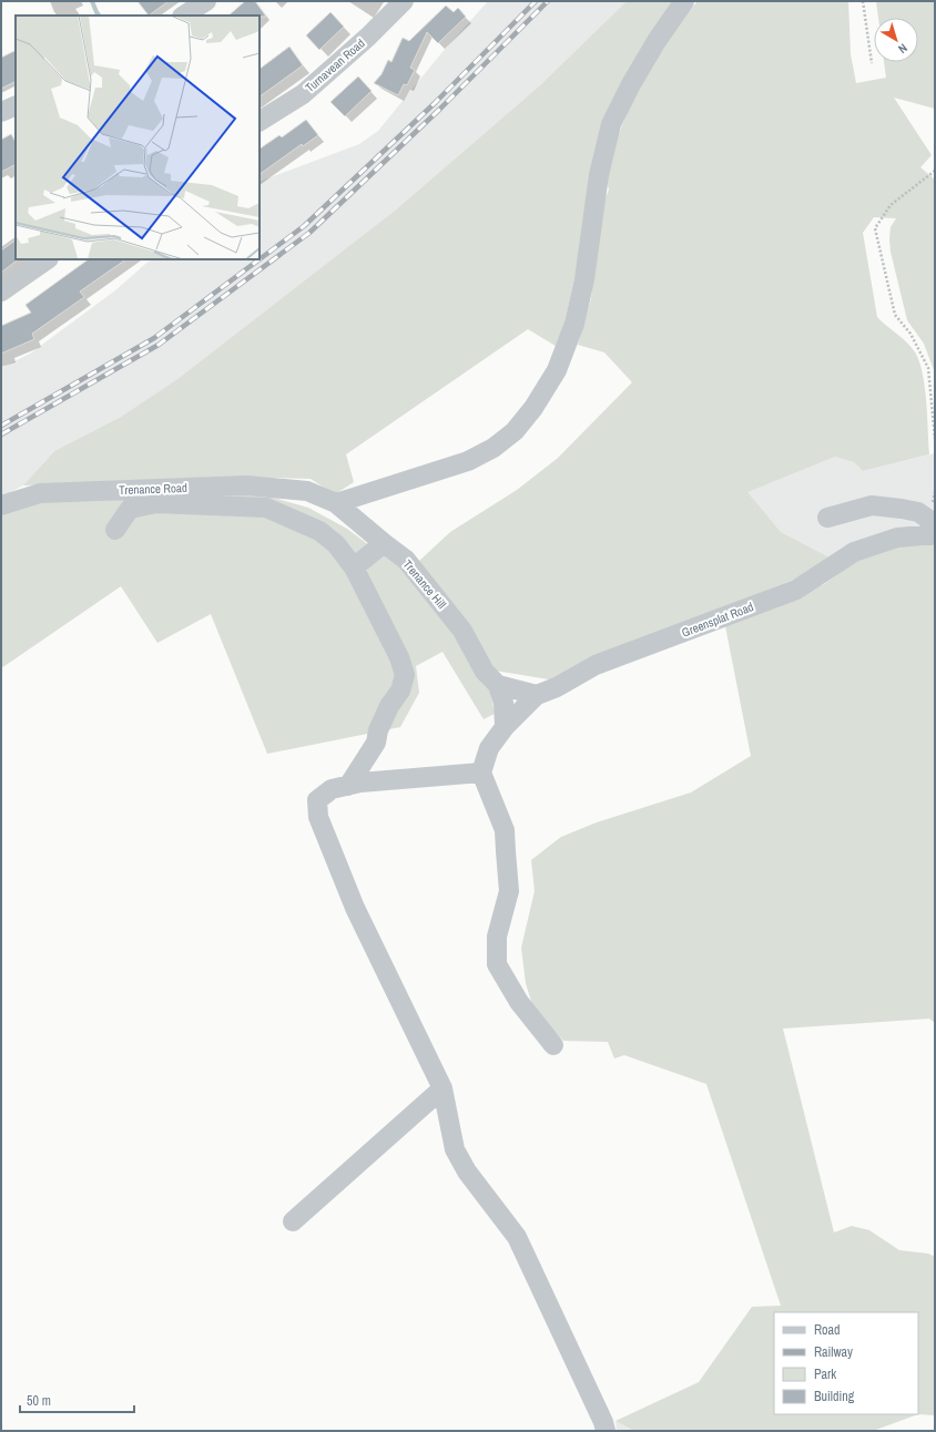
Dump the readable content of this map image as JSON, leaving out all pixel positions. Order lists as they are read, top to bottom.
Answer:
{
  "streets": {
    "street": [
      "Turnavean Road",
      "Trenance Road",
      "Trenance Hill",
      "Greensplat Road"
    ]
  },
  "crossings": [
    ["Trenance Road", "Trenance Hill"]
  ],
  "legend": [
    "Road",
    "Railway",
    "Park",
    "Building"
  ],
  "scale_bar": "50 m",
  "north": "bottom right"
}
